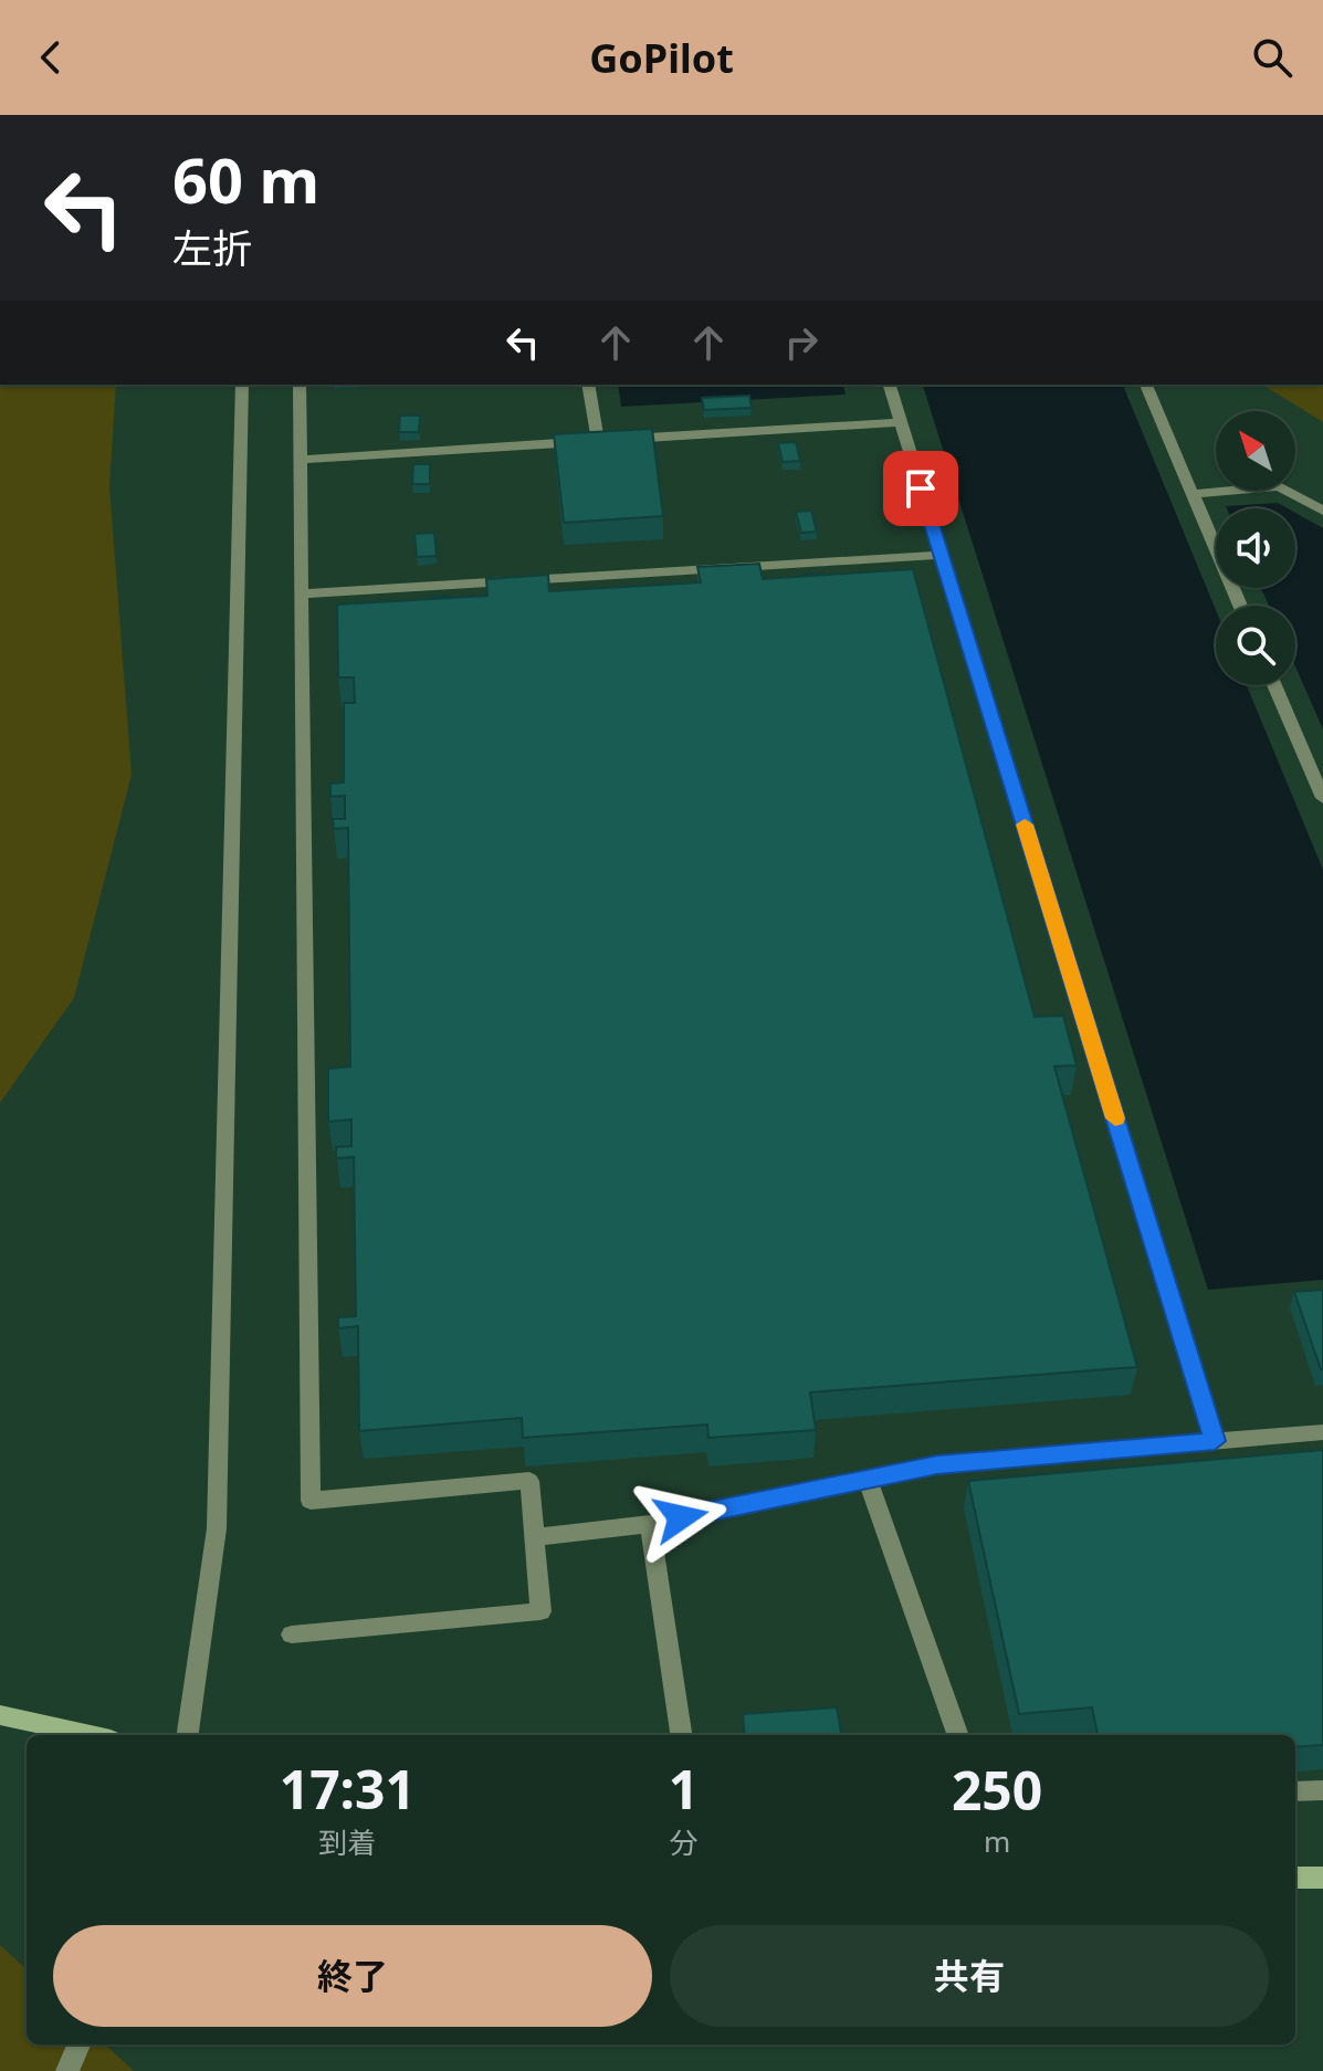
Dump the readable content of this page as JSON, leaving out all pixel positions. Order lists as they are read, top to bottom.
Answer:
{
  "north": "top left",
  "page": {
    "header": "GoPilot",
    "turn": ["60 m", "左折"],
    "eta": [
      "17:31",
      "到着",
      "1",
      "分",
      "250",
      "m"
    ],
    "buttons": ["終了", "共有"]
  }
}
